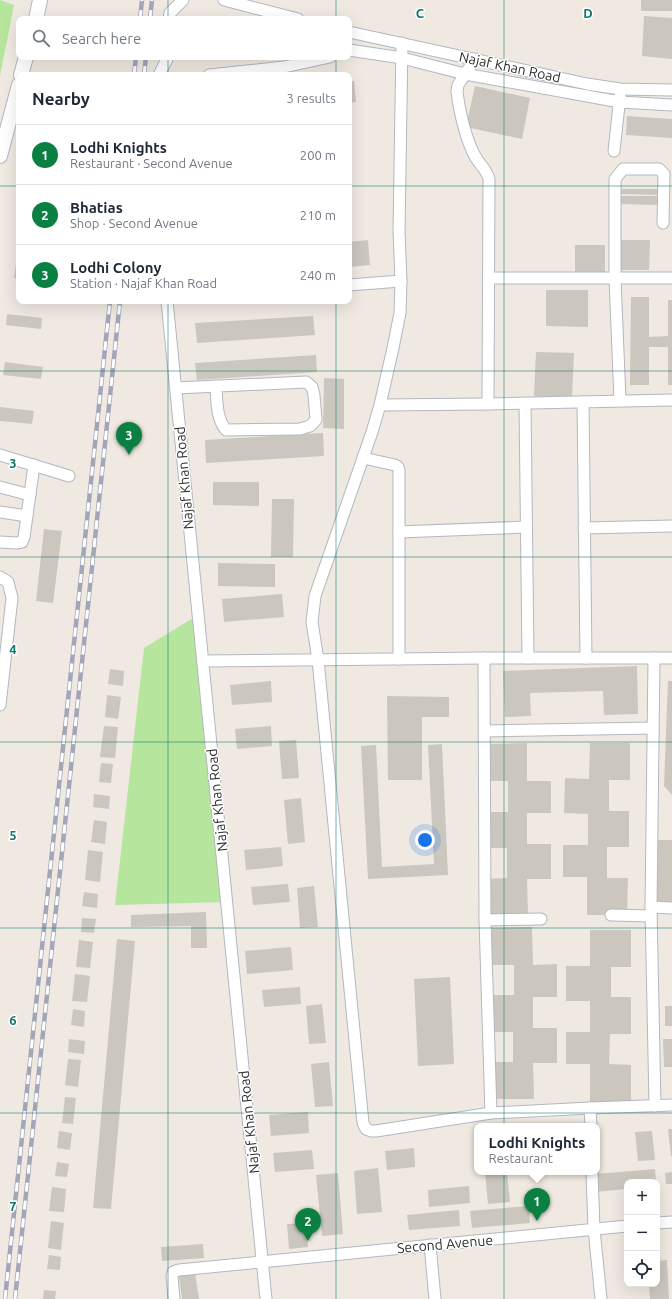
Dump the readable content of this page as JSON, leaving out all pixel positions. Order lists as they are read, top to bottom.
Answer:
{
  "streets": {
    "street": ["Najaf Khan Road", "Second Avenue"]
  },
  "crossings": [
    ["Najaf Khan Road", "Second Avenue"]
  ],
  "page": {
    "search": "Search here",
    "heading": ["Nearby", "3 results"],
    "list": [
      {
        "mark": "1",
        "name": "Lodhi Knights",
        "note": "Restaurant · Second Avenue",
        "value": "200 m"
      },
      {
        "mark": "2",
        "name": "Bhatias",
        "note": "Shop · Second Avenue",
        "value": "210 m"
      },
      {
        "mark": "3",
        "name": "Lodhi Colony",
        "note": "Station · Najaf Khan Road",
        "value": "240 m"
      }
    ],
    "pins": ["3", "1", "2"],
    "popup": ["Lodhi Knights", "Restaurant"],
    "map_buttons": ["+", "−"]
  },
  "grid": {
    "columns": ["C", "D"],
    "rows": [
      "3",
      "4",
      "5",
      "6",
      "7"
    ]
  }
}
